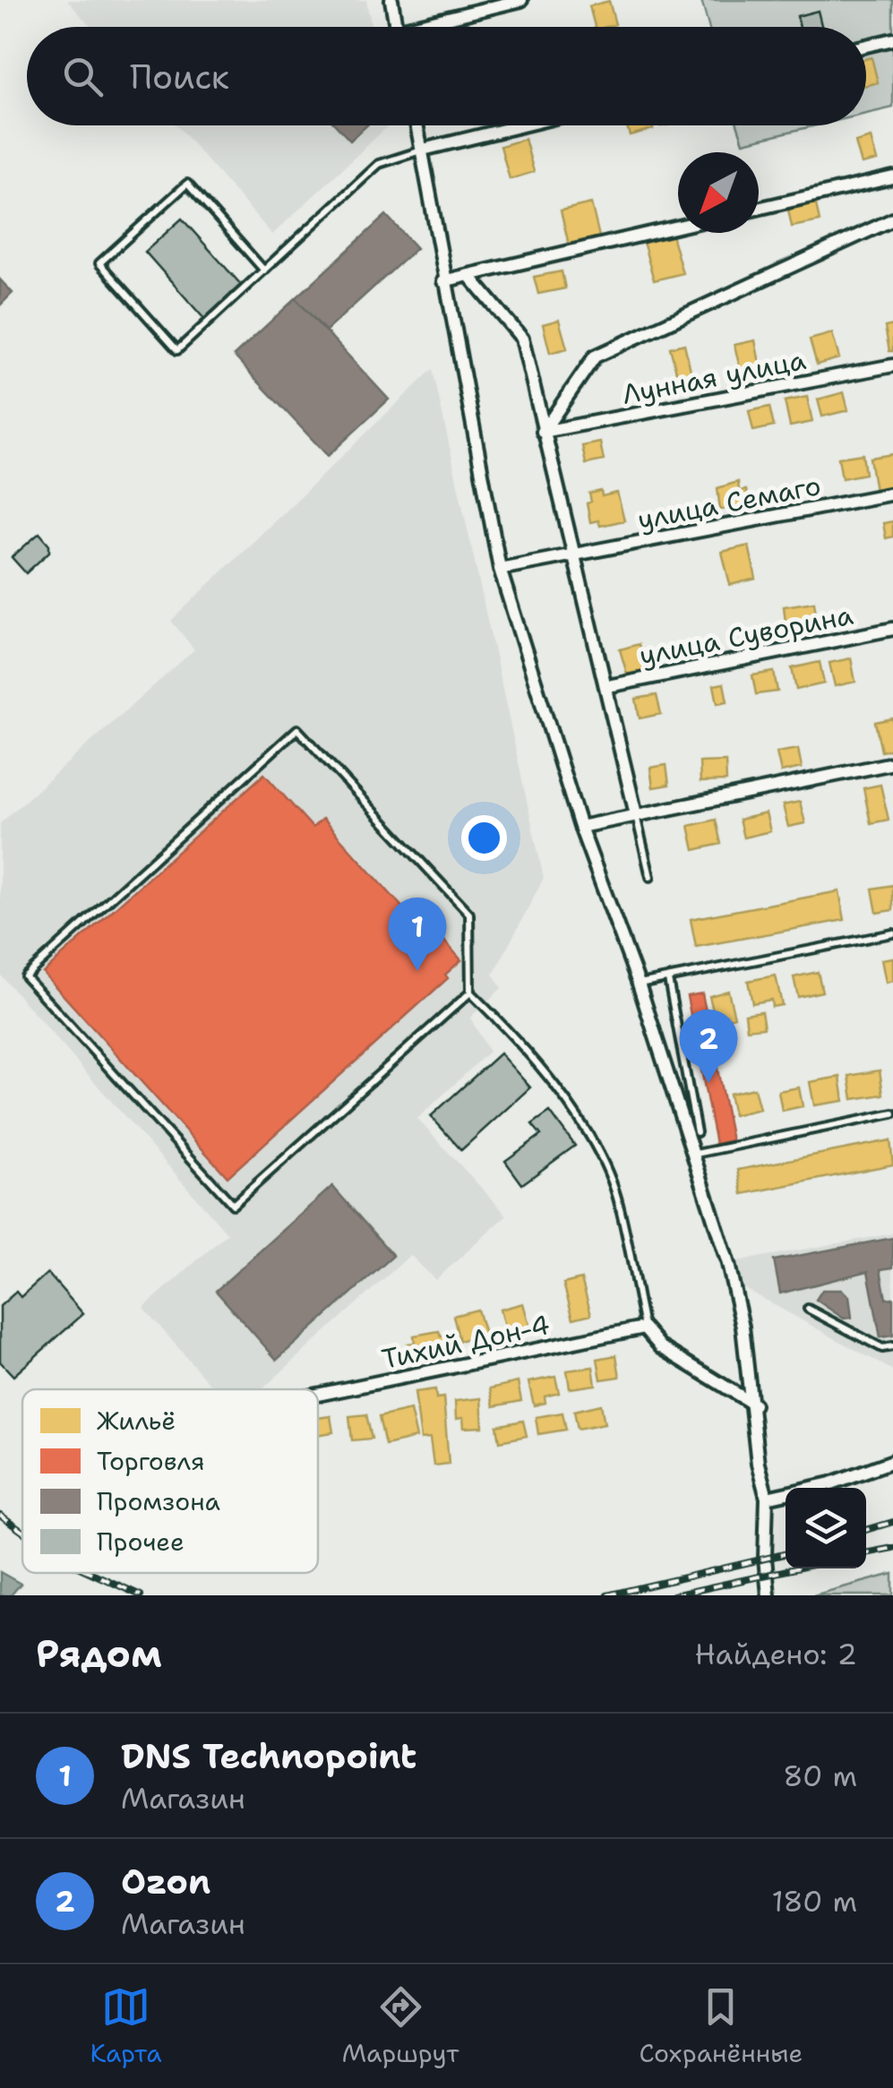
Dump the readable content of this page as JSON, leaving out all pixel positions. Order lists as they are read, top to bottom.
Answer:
{
  "streets": {
    "street": [
      "Лунная улица",
      "улица Семаго",
      "улица Суворина",
      "Тихий Дон-4"
    ]
  },
  "legend": [
    "Жильё",
    "Торговля",
    "Промзона",
    "Прочее"
  ],
  "north": "bottom left",
  "page": {
    "search": "Поиск",
    "pins": ["1", "2"],
    "heading": ["Рядом", "Найдено: 2"],
    "list": [
      {
        "mark": "1",
        "name": "DNS Technopoint",
        "note": "Магазин",
        "value": "80 m"
      },
      {
        "mark": "2",
        "name": "Ozon",
        "note": "Магазин",
        "value": "180 m"
      }
    ],
    "nav": ["Карта", "Маршрут", "Сохранённые"]
  }
}
